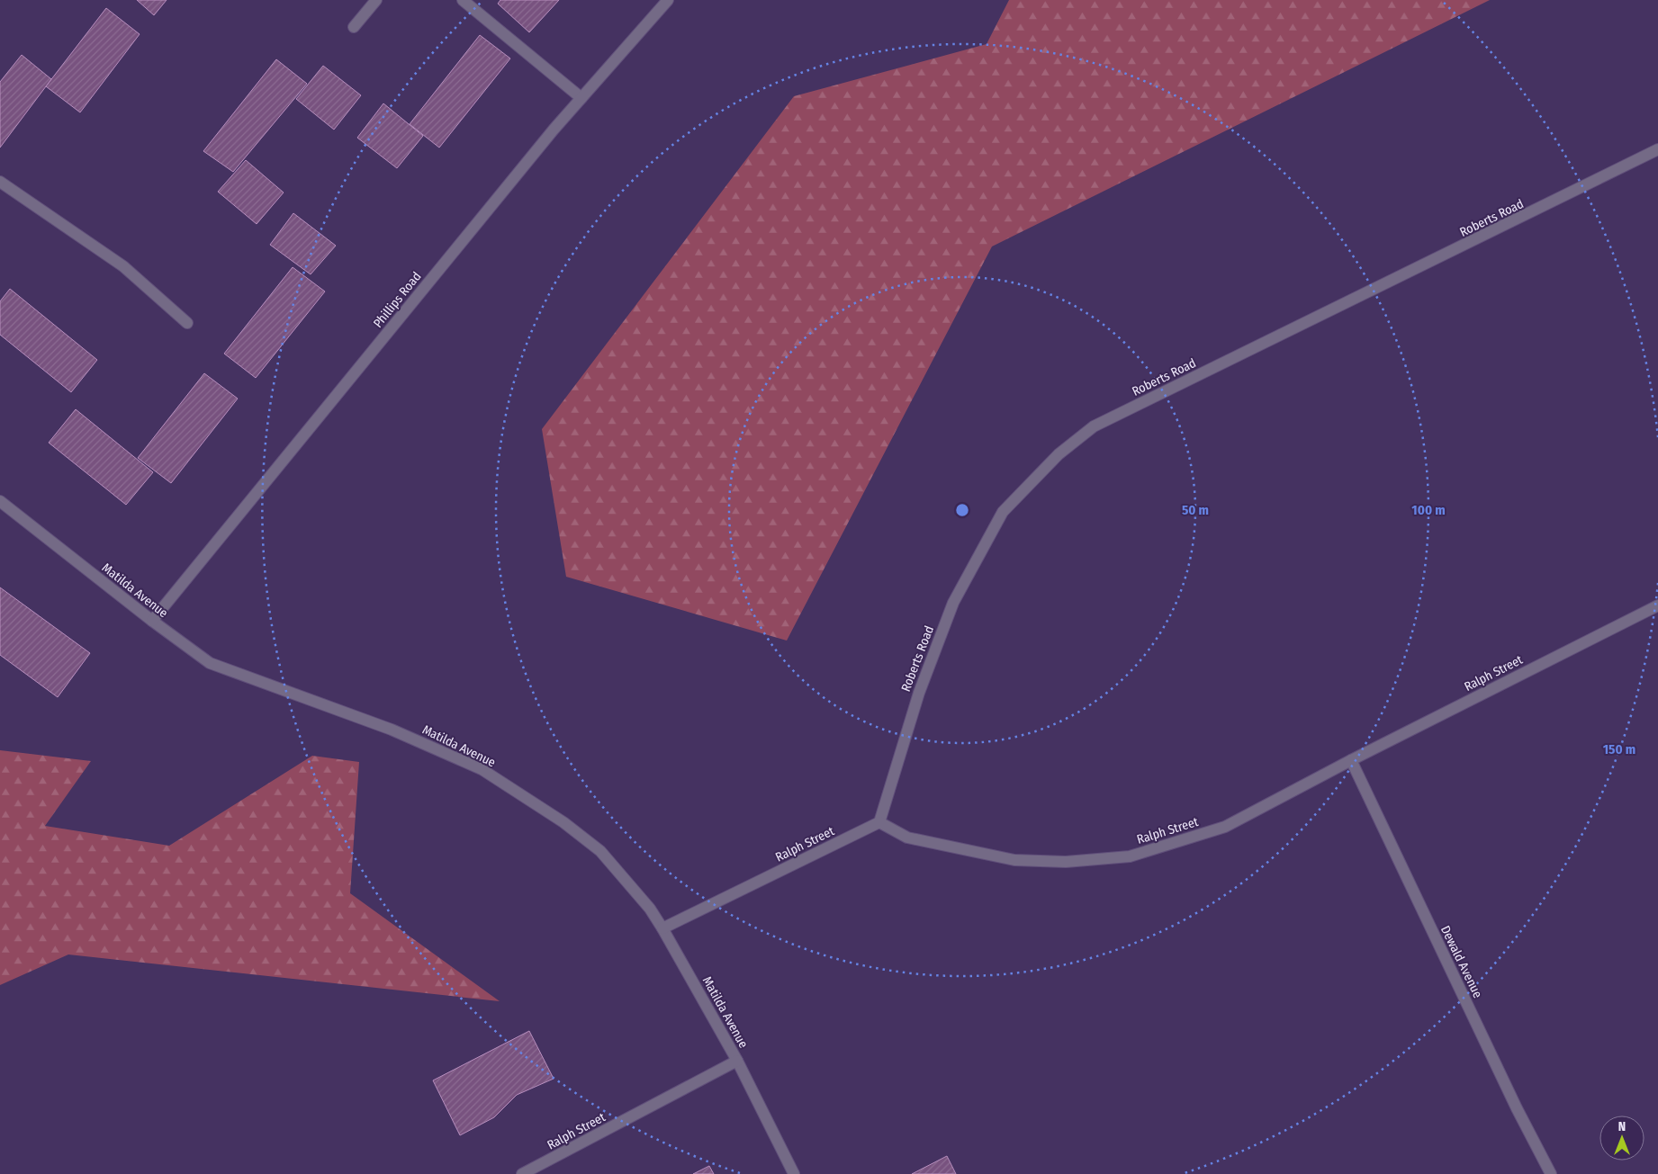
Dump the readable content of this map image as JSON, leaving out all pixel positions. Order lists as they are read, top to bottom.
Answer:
{
  "streets": {
    "street": [
      "Roberts Road",
      "Phillips Road",
      "Matilda Avenue",
      "Ralph Street",
      "Dewald Avenue"
    ]
  },
  "crossings": [
    ["Roberts Road", "Ralph Street"],
    ["Phillips Road", "Matilda Avenue"],
    ["Matilda Avenue", "Ralph Street"],
    ["Ralph Street", "Dewald Avenue"]
  ],
  "north": "top",
  "rings": ["50 m", "100 m", "150 m"]
}
